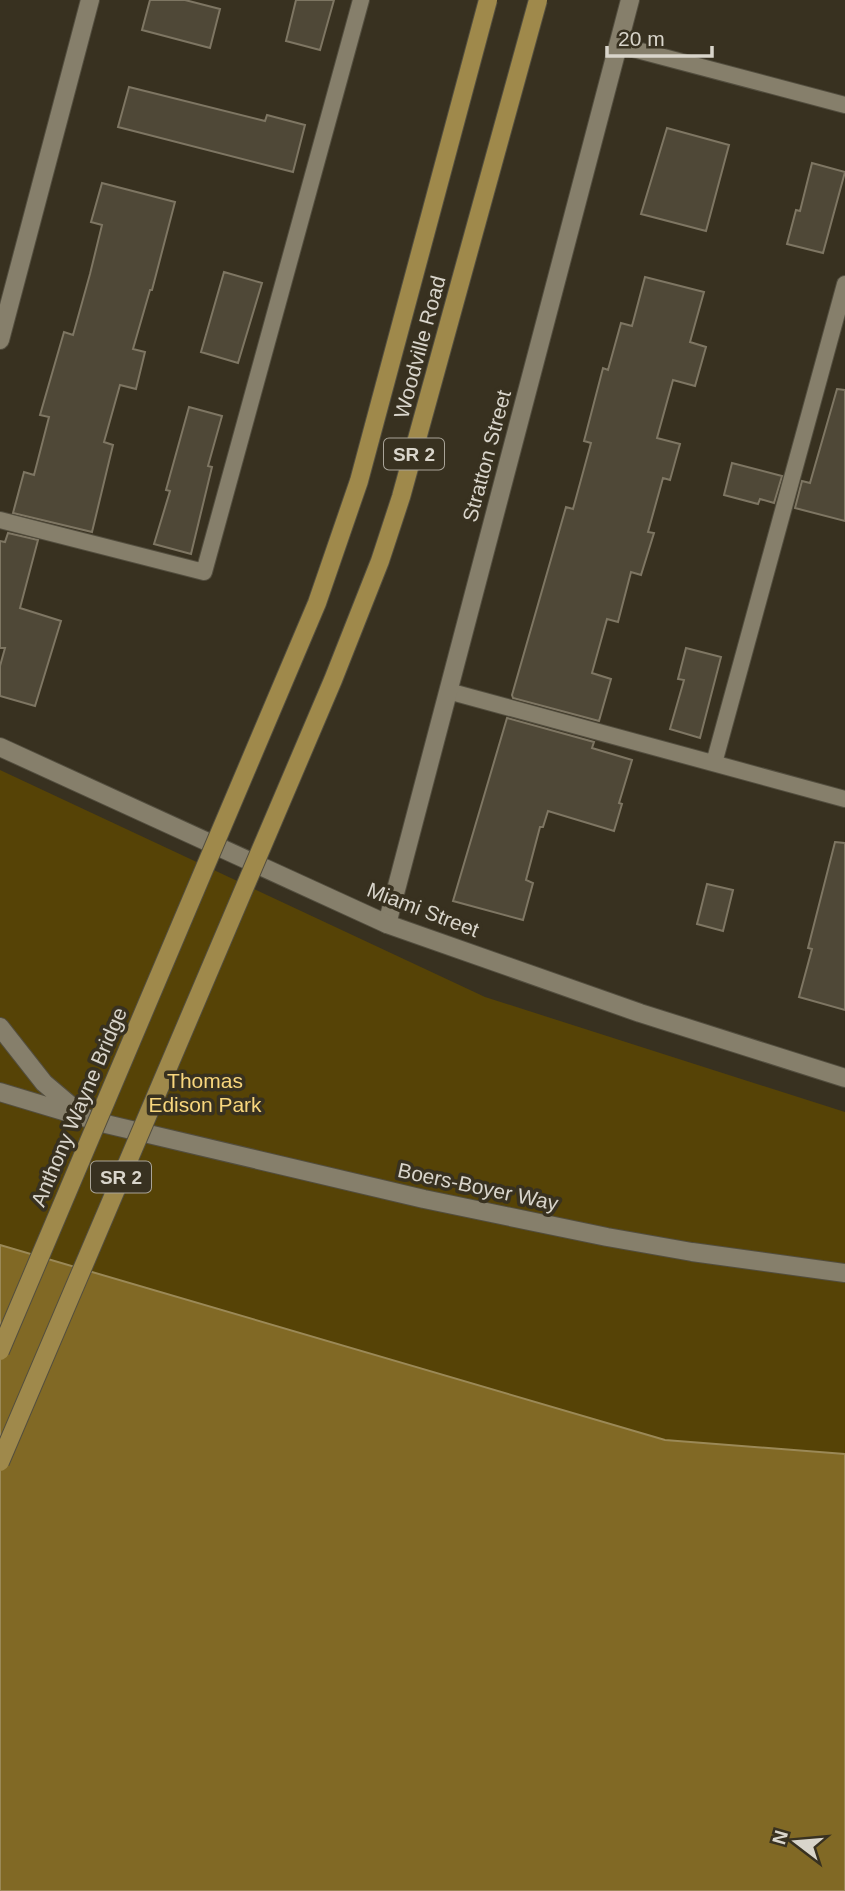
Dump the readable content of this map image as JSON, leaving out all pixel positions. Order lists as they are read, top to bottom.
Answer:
{
  "streets": {
    "main road": ["Woodville Road", "SR 2", "Anthony Wayne Bridge"],
    "street": ["Stratton Street", "Miami Street", "Boers-Boyer Way"]
  },
  "crossings": [
    ["Woodville Road", "Anthony Wayne Bridge"],
    ["Stratton Street", "Miami Street"]
  ],
  "parks": ["Thomas Edison Park"],
  "scale_bar": "20 m",
  "north": "left"
}
